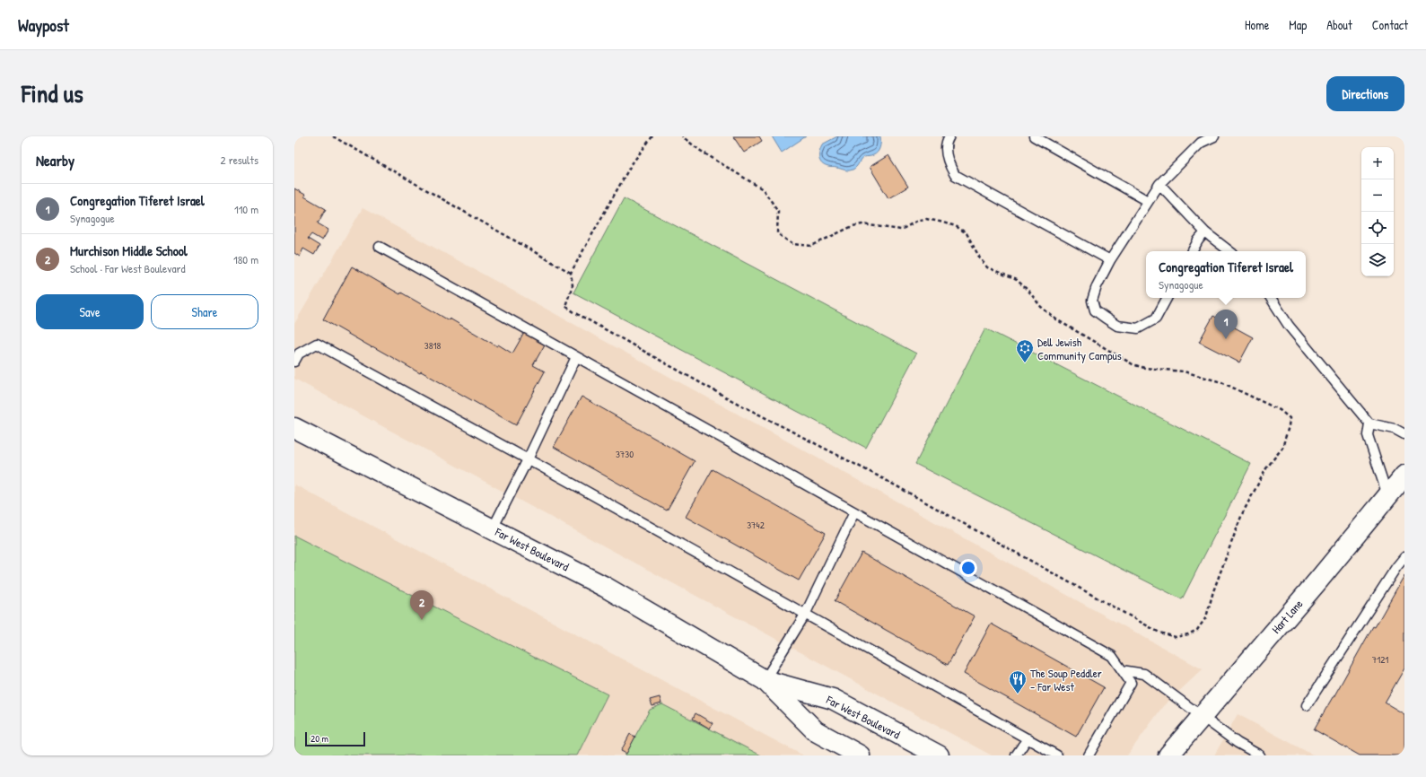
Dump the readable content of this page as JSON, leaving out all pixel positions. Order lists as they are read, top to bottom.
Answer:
{
  "streets": {
    "street": ["Far West Boulevard", "Hart Lane"]
  },
  "places": {
    "synagogue": ["Dell Jewish Community Campus"],
    "restaurant": ["The Soup Peddler - Far West"]
  },
  "house_numbers": [
    "3818",
    "3730",
    "3742",
    "7121"
  ],
  "scale_bar": "20 m",
  "page": {
    "header": "Waypost",
    "nav": [
      "Home",
      "Map",
      "About",
      "Contact"
    ],
    "title": "Find us",
    "buttons": [
      "Directions",
      ["Save", "Share"]
    ],
    "heading": ["Nearby", "2 results"],
    "map_buttons": ["+", "−"],
    "list": [
      {
        "mark": "1",
        "name": "Congregation Tiferet Israel",
        "note": "Synagogue",
        "value": "110 m"
      },
      {
        "mark": "2",
        "name": "Murchison Middle School",
        "note": "School · Far West Boulevard",
        "value": "180 m"
      }
    ],
    "popup": ["Congregation Tiferet Israel", "Synagogue"],
    "pins": ["1", "2"],
    "scale": "20 m"
  }
}
